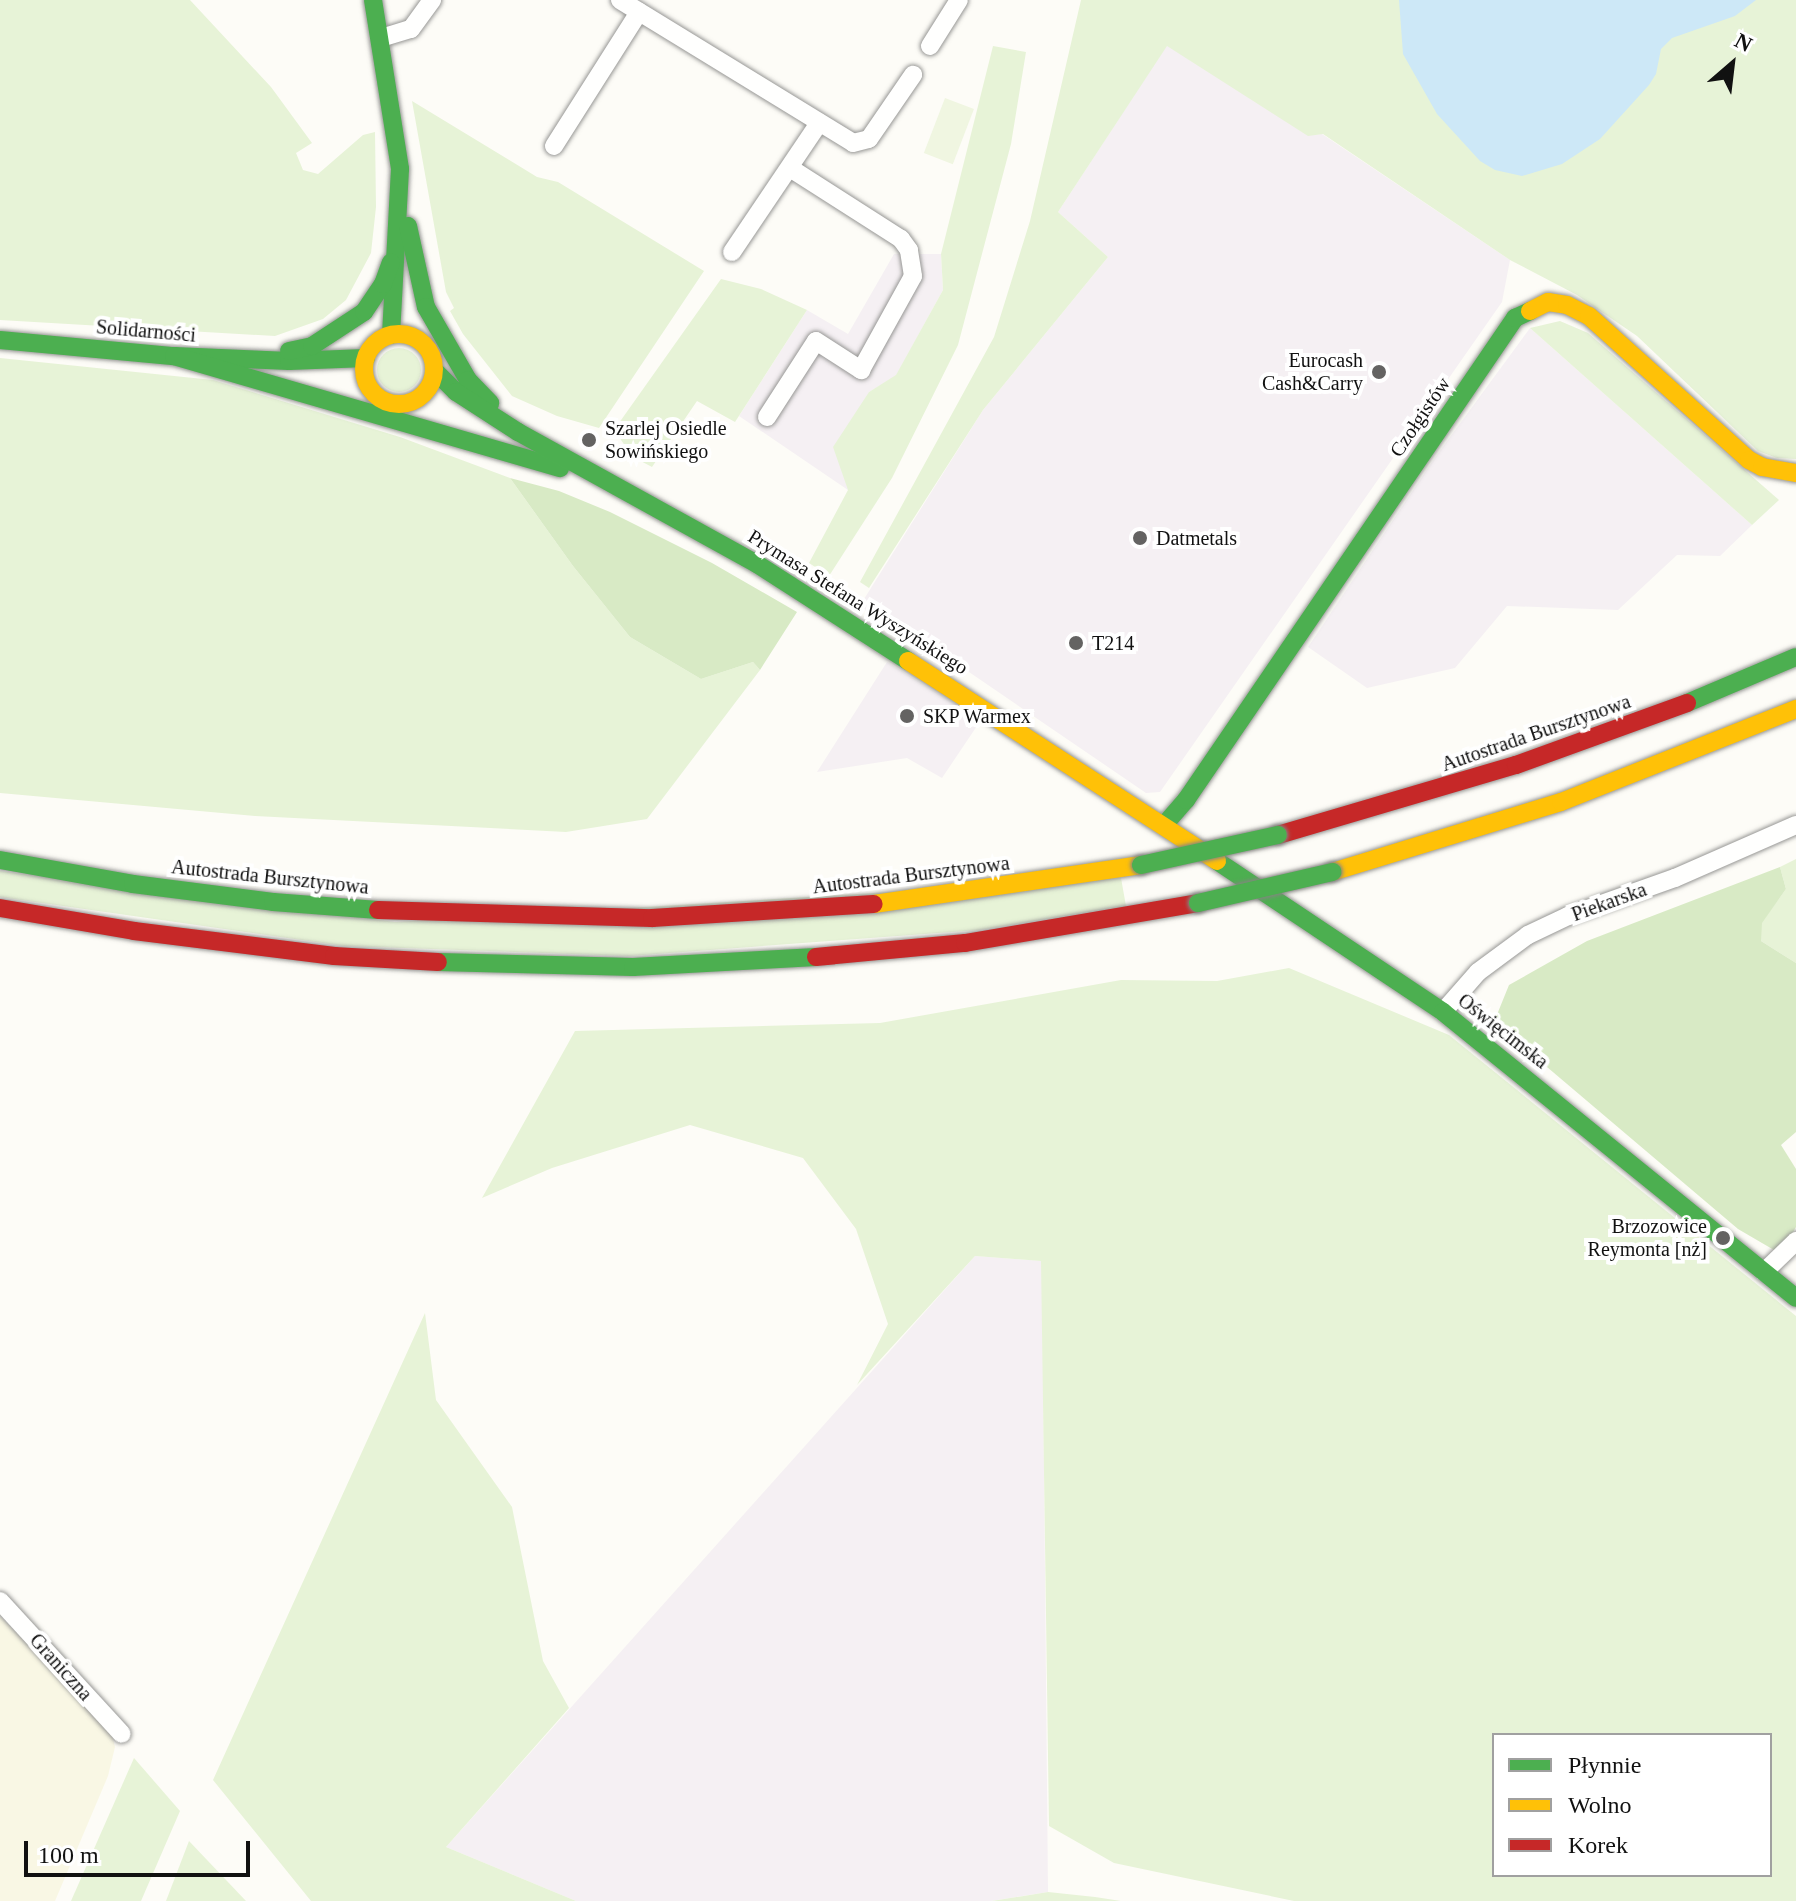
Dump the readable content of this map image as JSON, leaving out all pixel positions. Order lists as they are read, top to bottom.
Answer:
{
  "streets": {
    "main road": [
      "Solidarności",
      "Czołgistów",
      "Prymasa Stefana Wyszyńskiego",
      "Autostrada Bursztynowa",
      "Oświęcimska"
    ],
    "street": ["Piekarska", "Graniczna"]
  },
  "crossings": [
    ["Solidarności", "Prymasa Stefana Wyszyńskiego"],
    ["Czołgistów", "Prymasa Stefana Wyszyńskiego"],
    ["Czołgistów", "Oświęcimska"],
    ["Prymasa Stefana Wyszyńskiego", "Oświęcimska"],
    ["Piekarska", "Oświęcimska"]
  ],
  "places": [
    "Eurocash Cash&Carry",
    "Szarlej Osiedle Sowińskiego",
    "Datmetals",
    "T214",
    "SKP Warmex",
    "Brzozowice Reymonta [nż]"
  ],
  "legend": ["Płynnie", "Wolno", "Korek"],
  "scale_bar": "100 m",
  "north": "top right"
}
